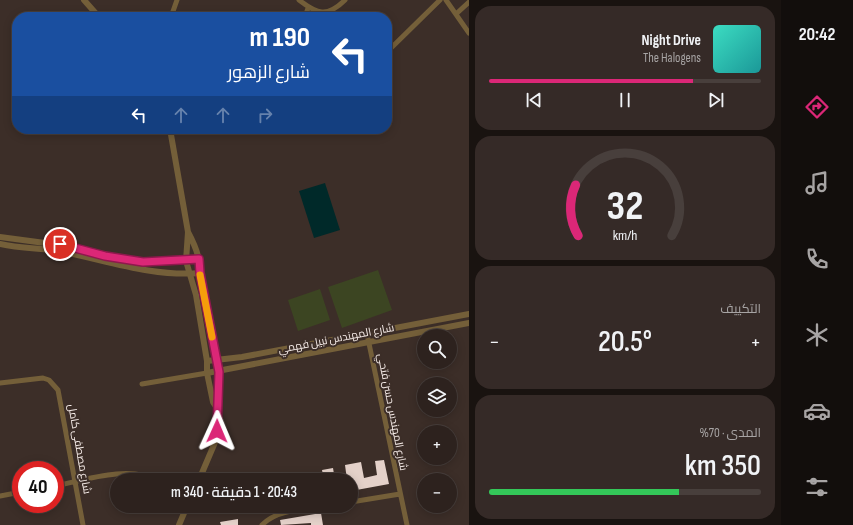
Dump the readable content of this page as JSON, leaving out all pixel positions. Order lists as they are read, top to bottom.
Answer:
{
  "streets": {
    "street": ["شارع المهندس نبيل فهمي", "شارع المهندس حسن فتحي", "شارع مصطفى كامل"]
  },
  "crossings": [
    ["شارع المهندس نبيل فهمي", "شارع المهندس حسن فتحي"]
  ],
  "page": {
    "tabs": "20:42",
    "turn": ["190 m", "شارع الزهور"],
    "song": ["Night Drive", "The Halogens"],
    "tile": [
      "التكييف",
      ["المدى · 70%", "350 km"]
    ],
    "heat": ["−", "20.5°", "+"],
    "map_buttons": ["+", "−"],
    "limit": "40",
    "trip": "20:43 · 1 دقيقة · 340 m",
    "gauge": ["32", "km/h"]
  }
}
